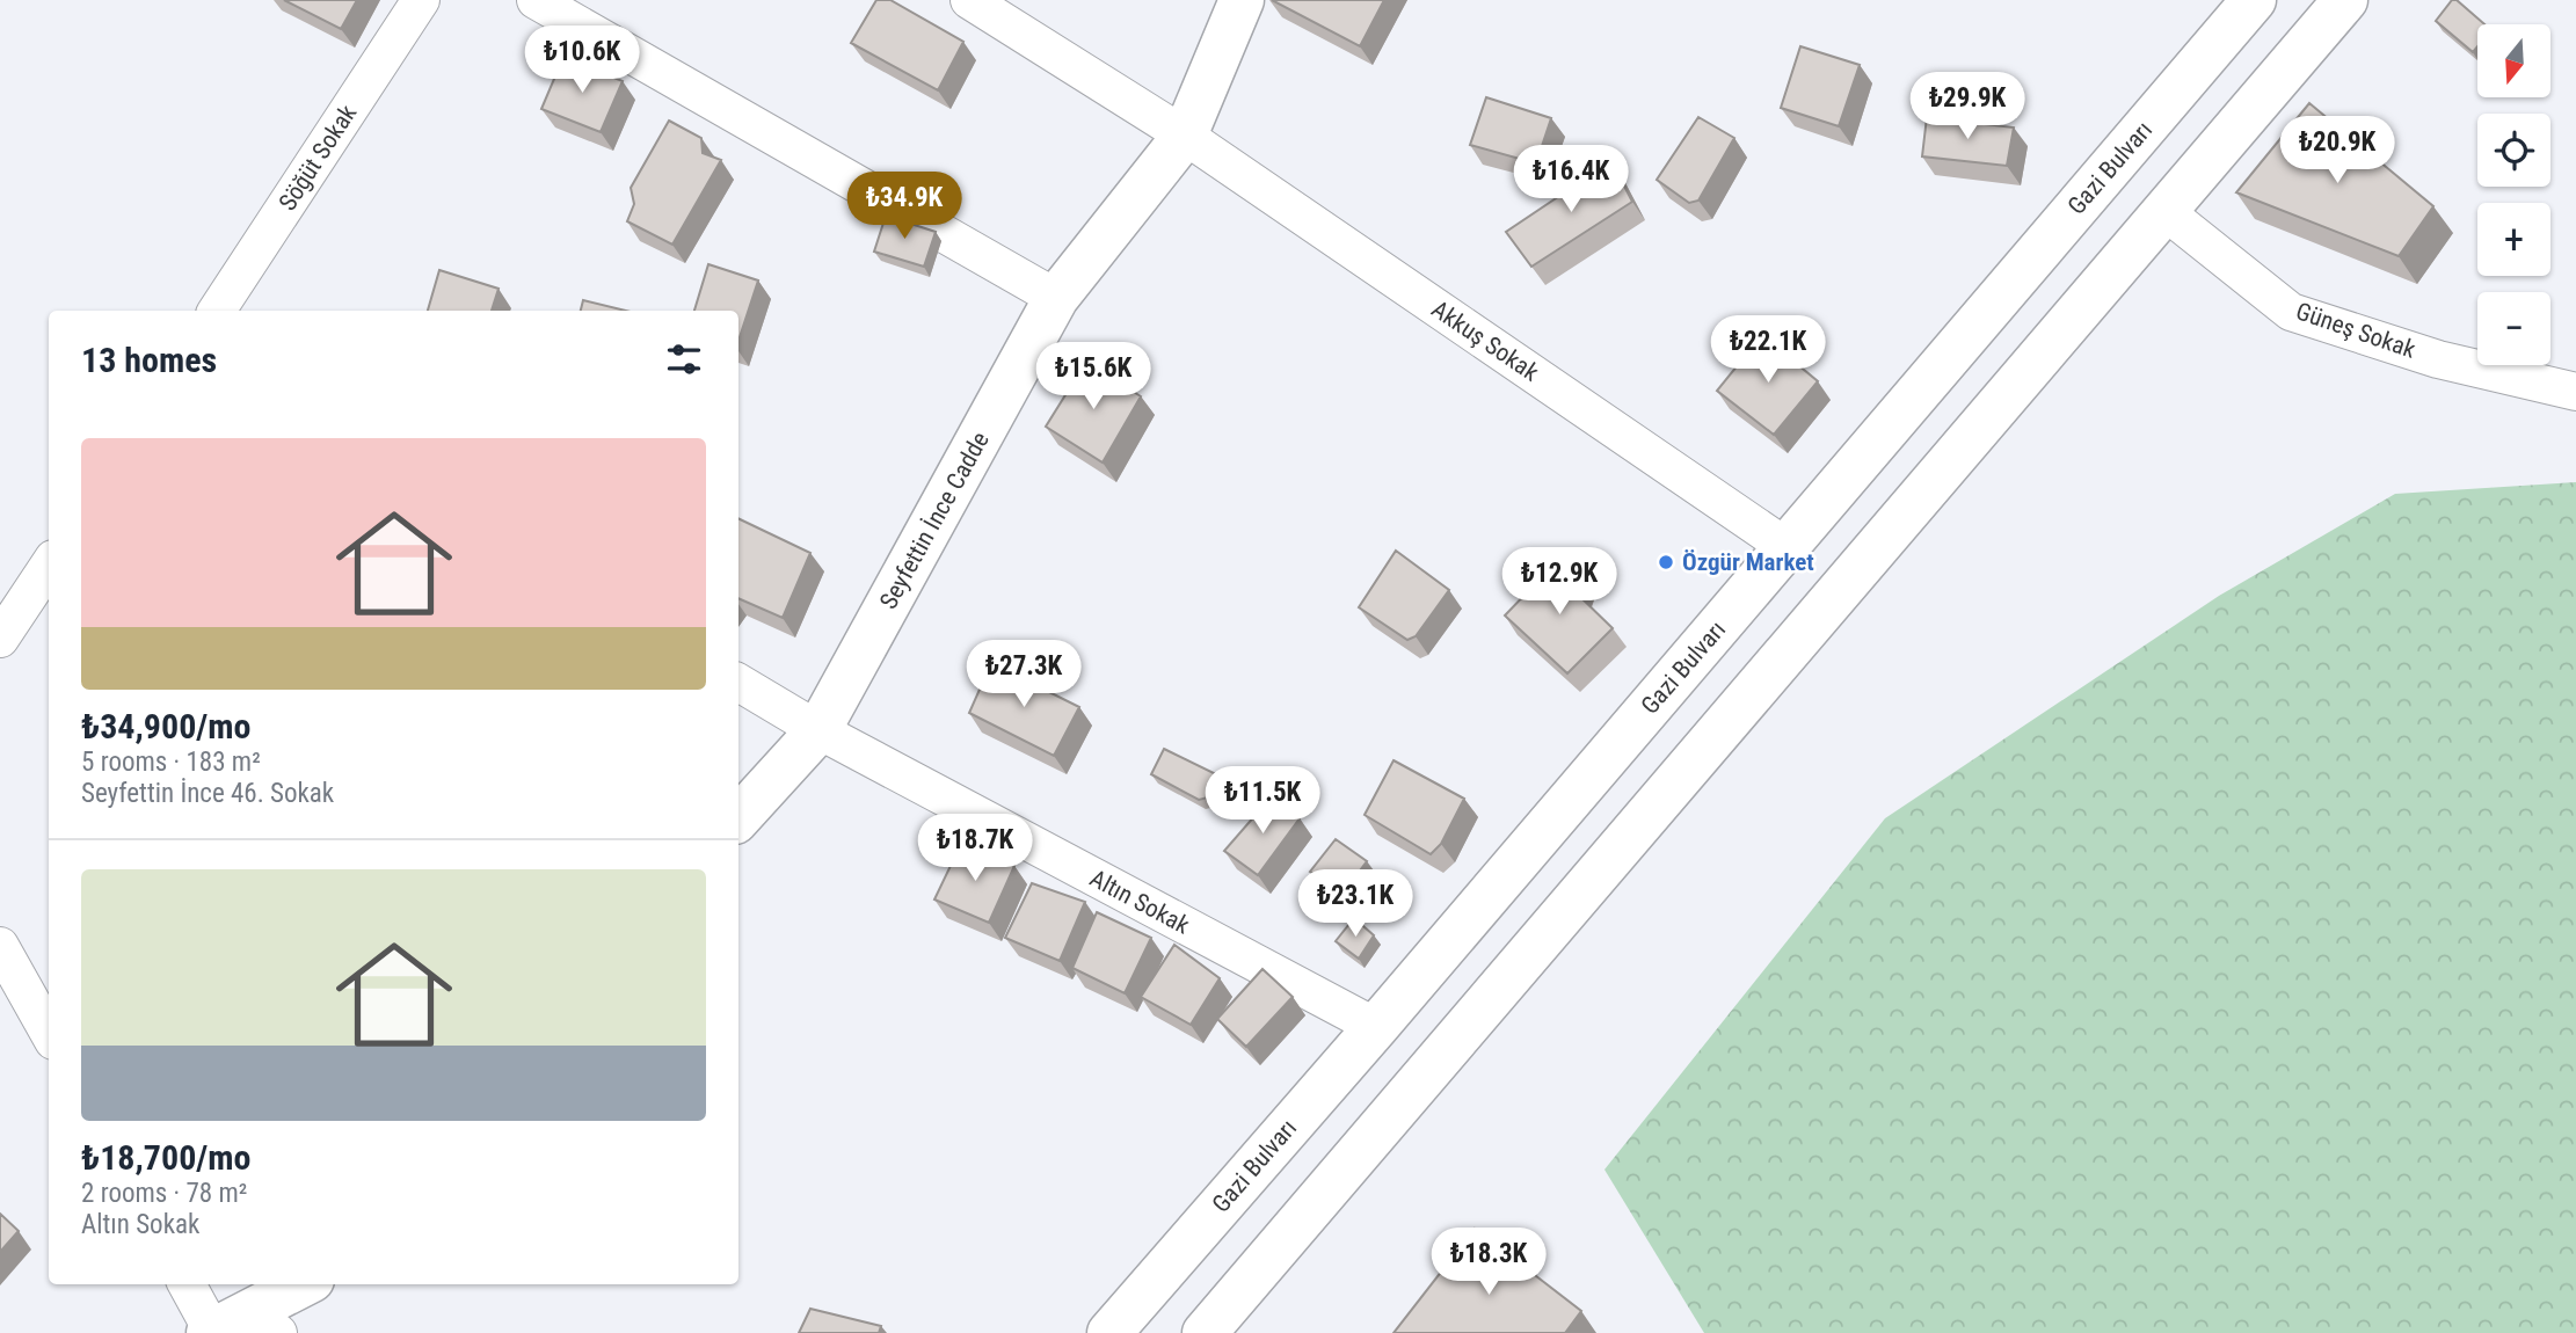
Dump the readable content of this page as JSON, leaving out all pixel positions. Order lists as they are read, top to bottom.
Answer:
{
  "streets": {
    "main road": ["Gazi Bulvarı", "Seyfettin İnce Cadde"],
    "street": [
      "Söğüt Sokak",
      "Güneş Sokak",
      "Akkuş Sokak",
      "Altın Sokak"
    ]
  },
  "crossings": [
    ["Gazi Bulvarı", "Akkuş Sokak"],
    ["Gazi Bulvarı", "Altın Sokak"],
    ["Akkuş Sokak", "Seyfettin İnce Cadde"],
    ["Seyfettin İnce Cadde", "Altın Sokak"]
  ],
  "places": ["Özgür Market"],
  "north": "bottom",
  "page": {
    "map_buttons": ["+", "−"],
    "price": [
      "₺10.6K",
      "₺29.9K",
      "₺20.9K",
      "₺16.4K",
      "₺34.9K",
      "₺22.1K",
      "₺15.6K",
      "₺12.9K",
      "₺27.3K",
      "₺11.5K",
      "₺18.7K",
      "₺23.1K",
      "₺18.3K"
    ],
    "heading": "13 homes",
    "list": [
      {
        "name": "₺34,900/mo",
        "note": "5 rooms · 183 m² · Seyfettin İnce 46. Sokak"
      },
      {
        "name": "₺18,700/mo",
        "note": "2 rooms · 78 m² · Altın Sokak"
      }
    ]
  }
}
